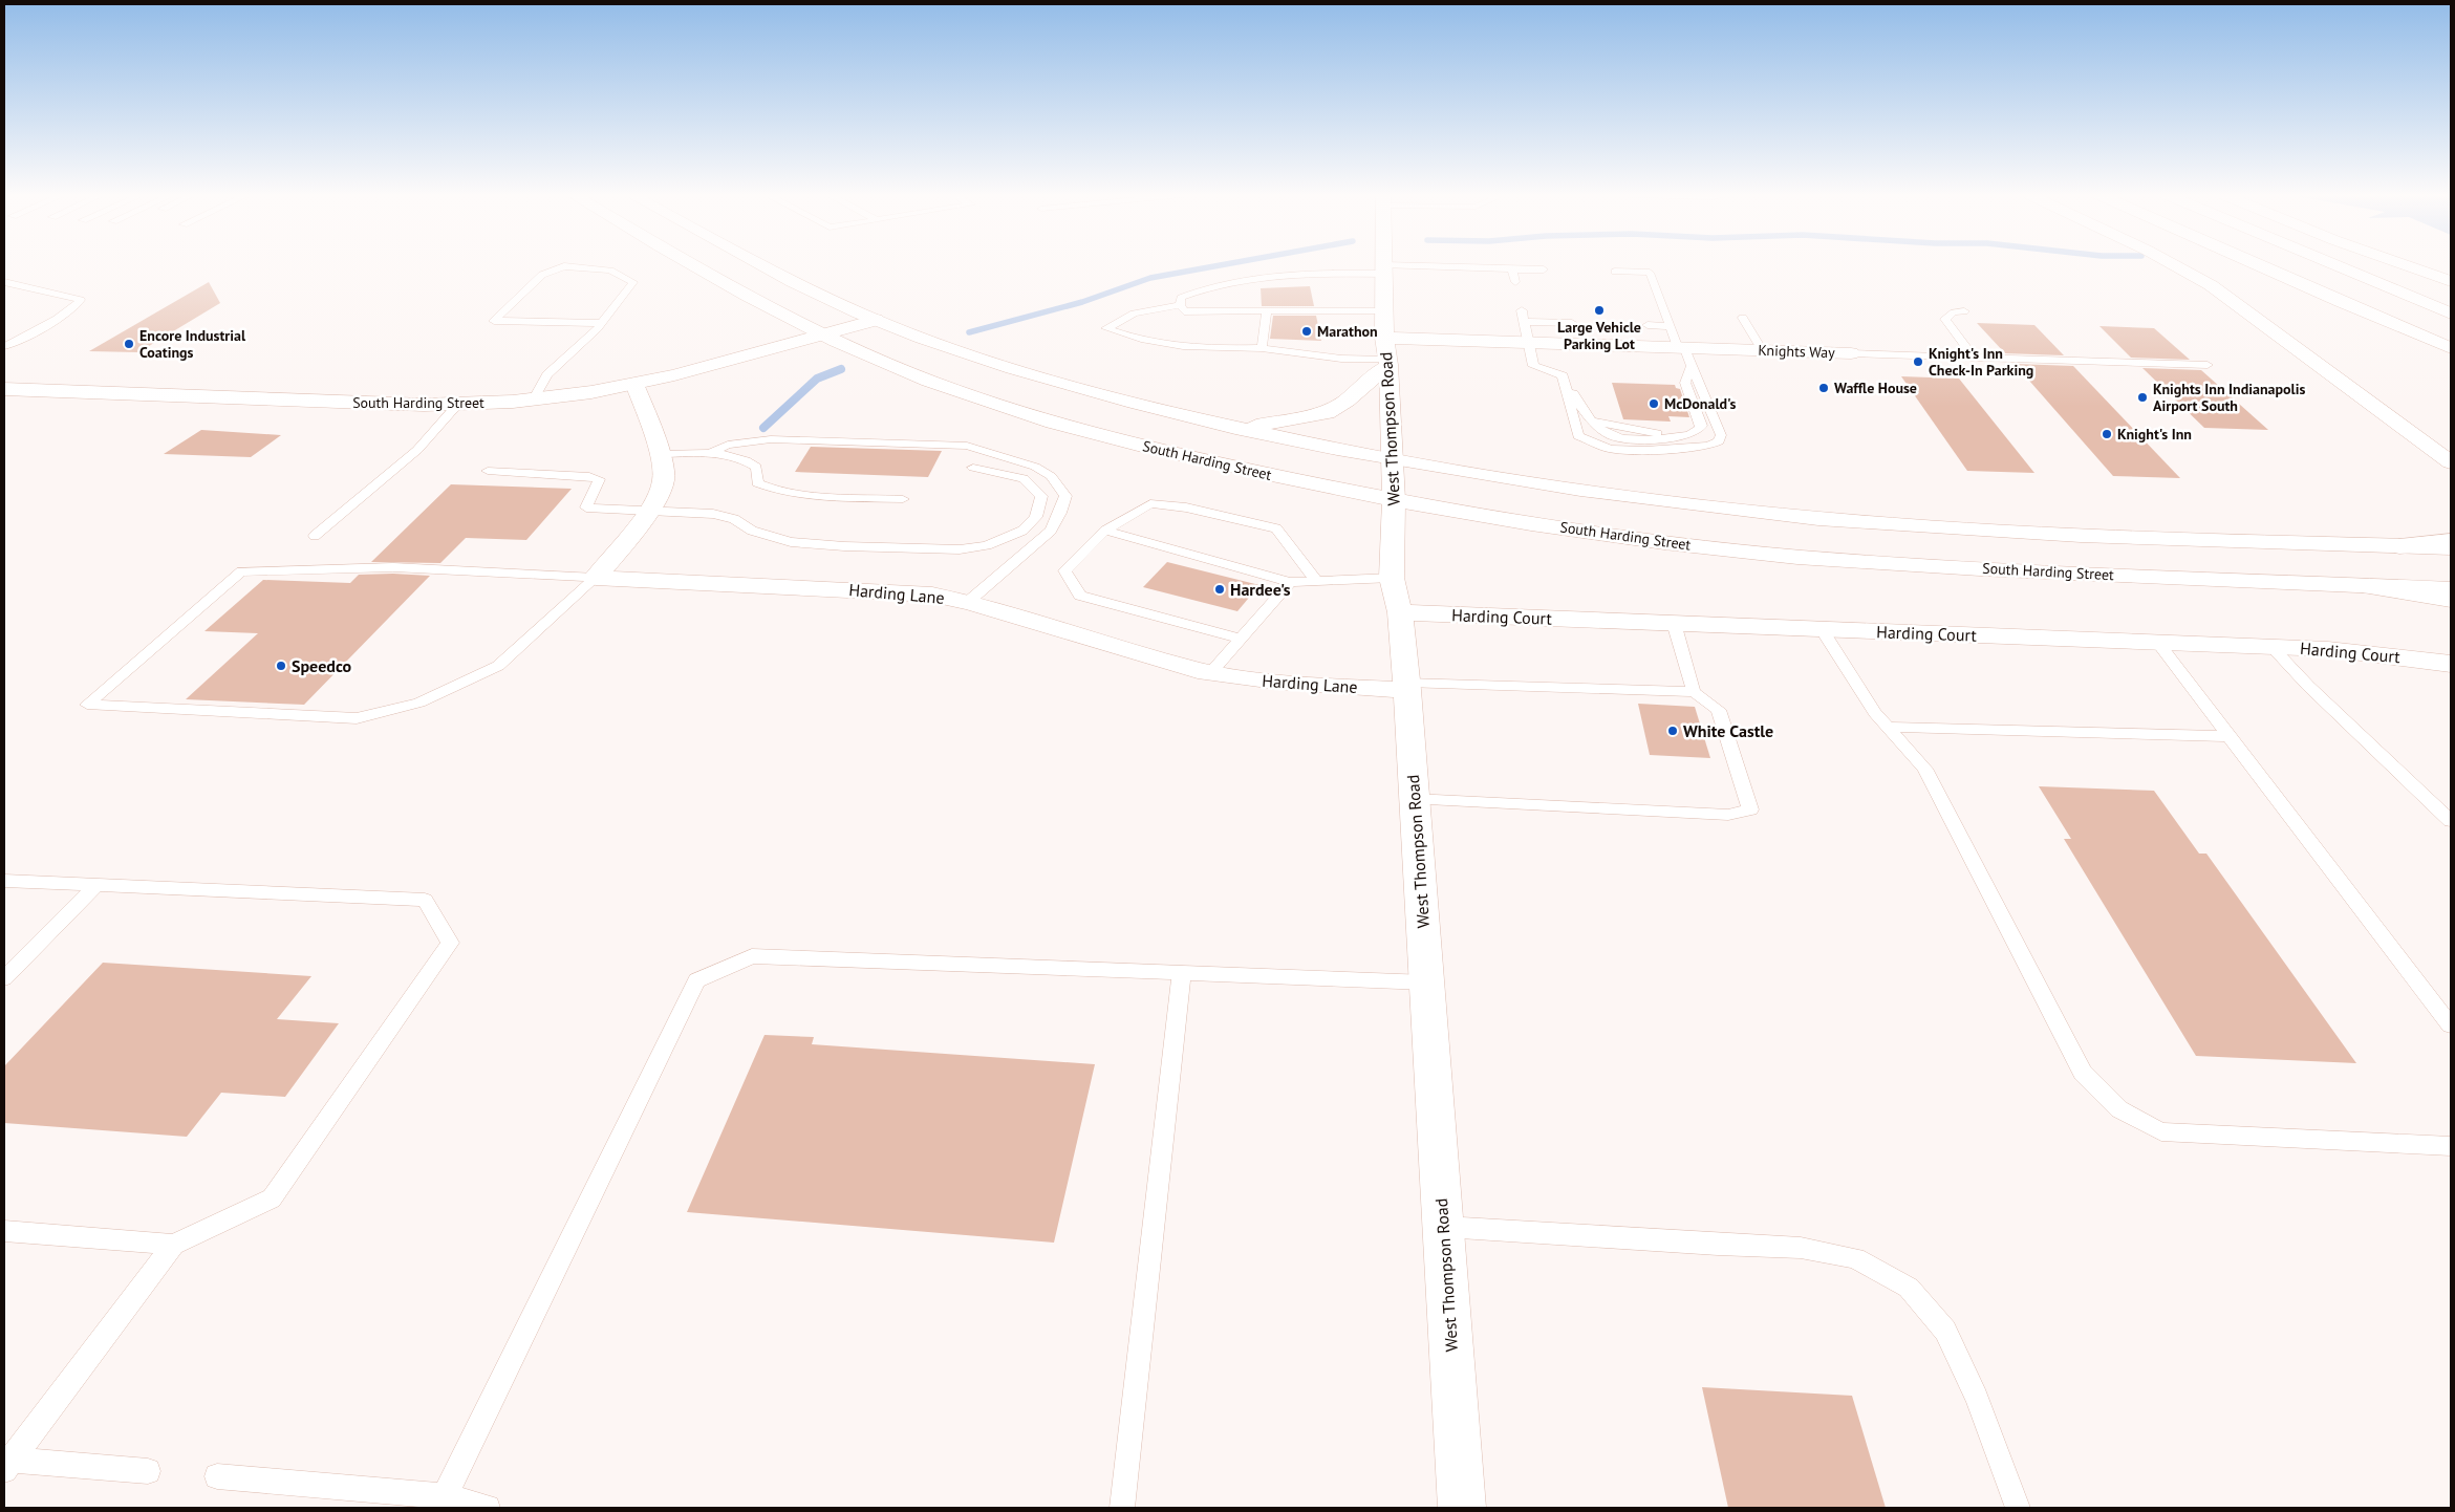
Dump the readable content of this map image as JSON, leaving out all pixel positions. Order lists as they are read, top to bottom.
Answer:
{
  "streets": {
    "main road": [
      "Knights Way",
      "South Harding Street",
      "West Thompson Road",
      "Harding Lane",
      "Harding Court"
    ]
  },
  "crossings": [
    ["Knights Way", "West Thompson Road"],
    ["South Harding Street", "West Thompson Road"],
    ["West Thompson Road", "Harding Lane"],
    ["West Thompson Road", "Harding Court"]
  ],
  "places": [
    "Large Vehicle Parking Lot",
    "Marathon",
    "Encore Industrial Coatings",
    "Knight's Inn Check-In Parking",
    "Waffle House",
    "Knights Inn Indianapolis Airport South",
    "McDonald's",
    "Knight's Inn",
    "Hardee's",
    "Speedco",
    "White Castle"
  ]
}
